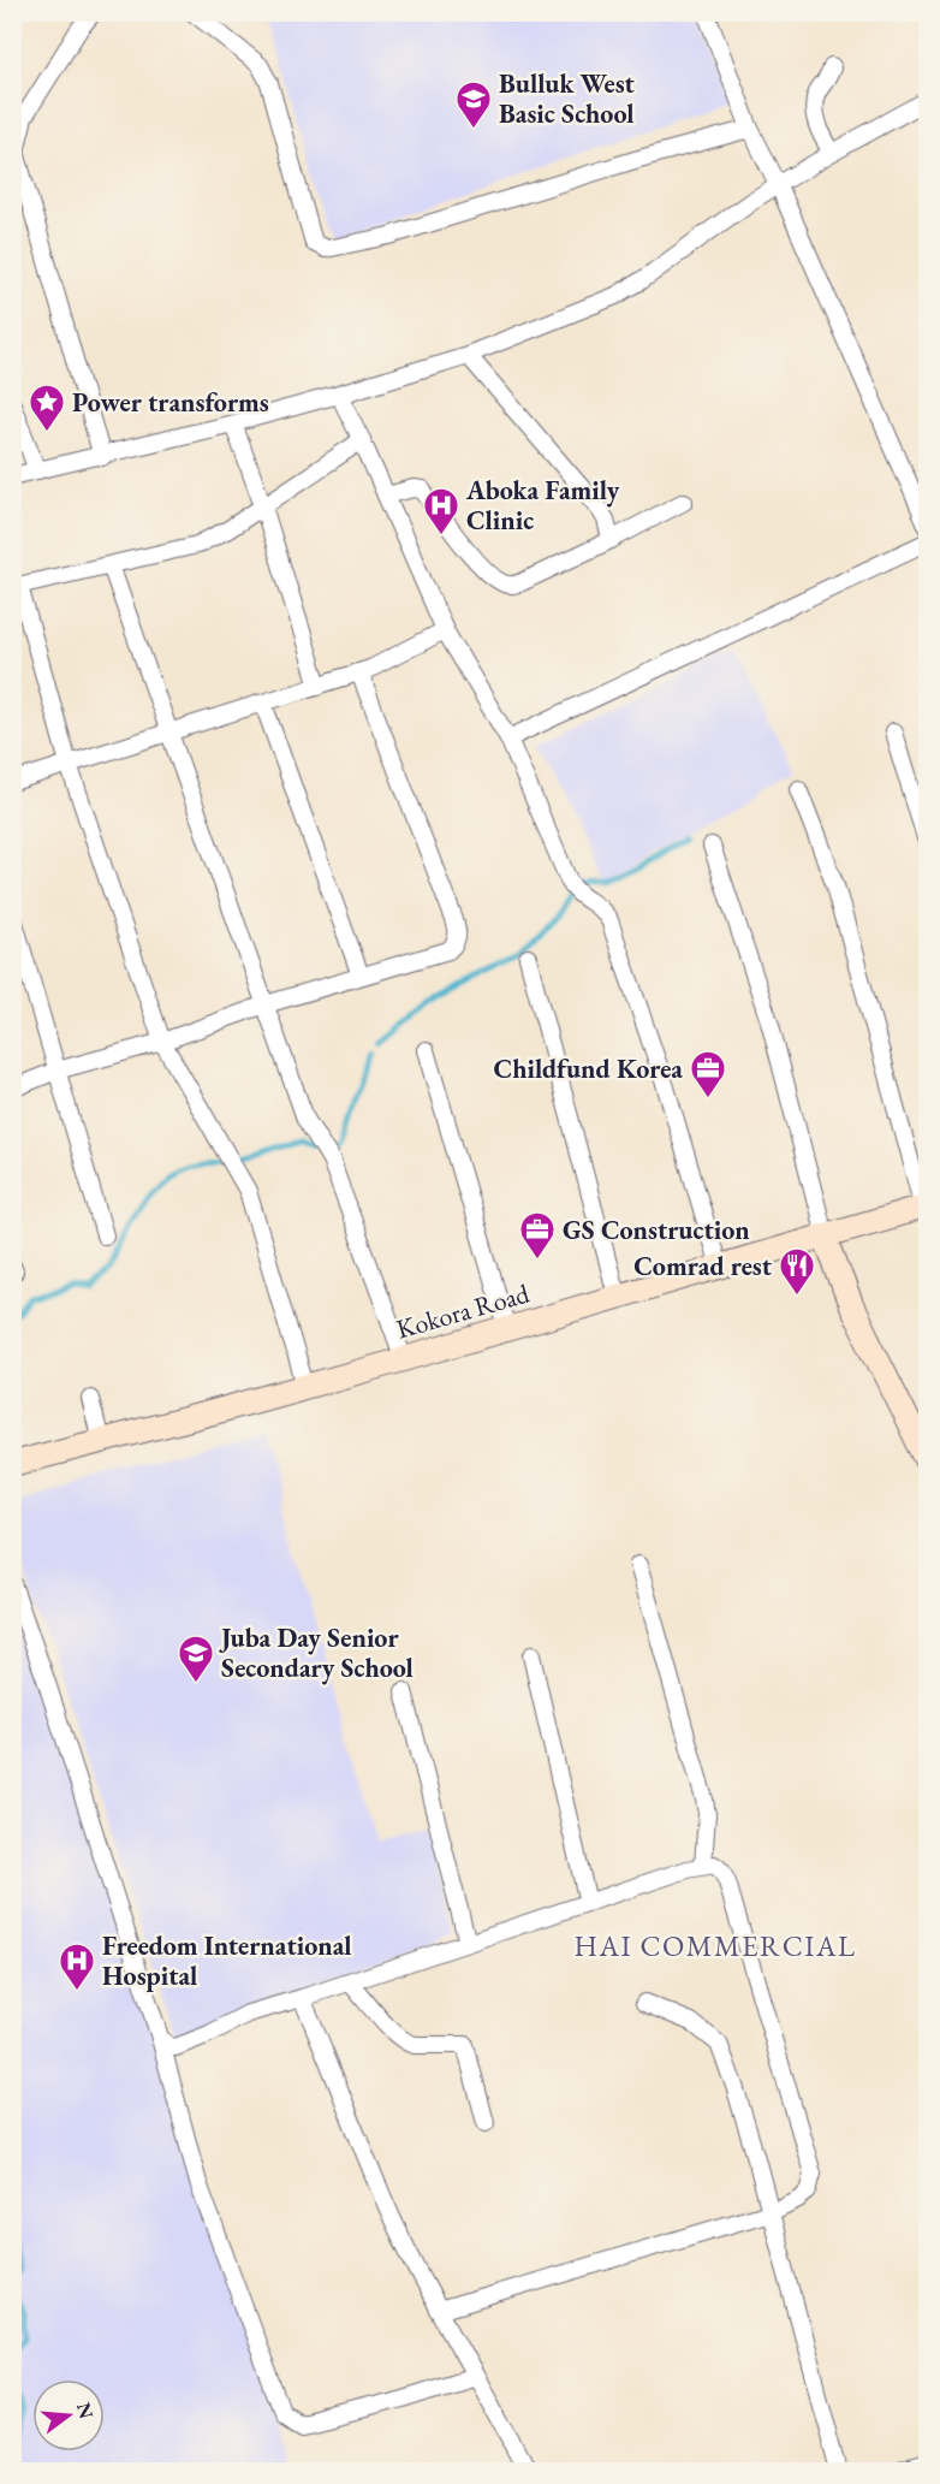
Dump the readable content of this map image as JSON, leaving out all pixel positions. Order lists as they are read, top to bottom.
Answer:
{
  "streets": {
    "street": ["Kokora Road"]
  },
  "districts": ["HAI COMMERCIAL"],
  "places": {
    "school or university": ["Bulluk West Basic School", "Juba Day Senior Secondary School"],
    "place": ["Power transforms"],
    "hospital": ["Aboka Family Clinic", "Freedom International Hospital"],
    "office": ["Childfund Korea", "GS Construction"],
    "restaurant": ["Comrad rest"]
  },
  "north": "right"
}
